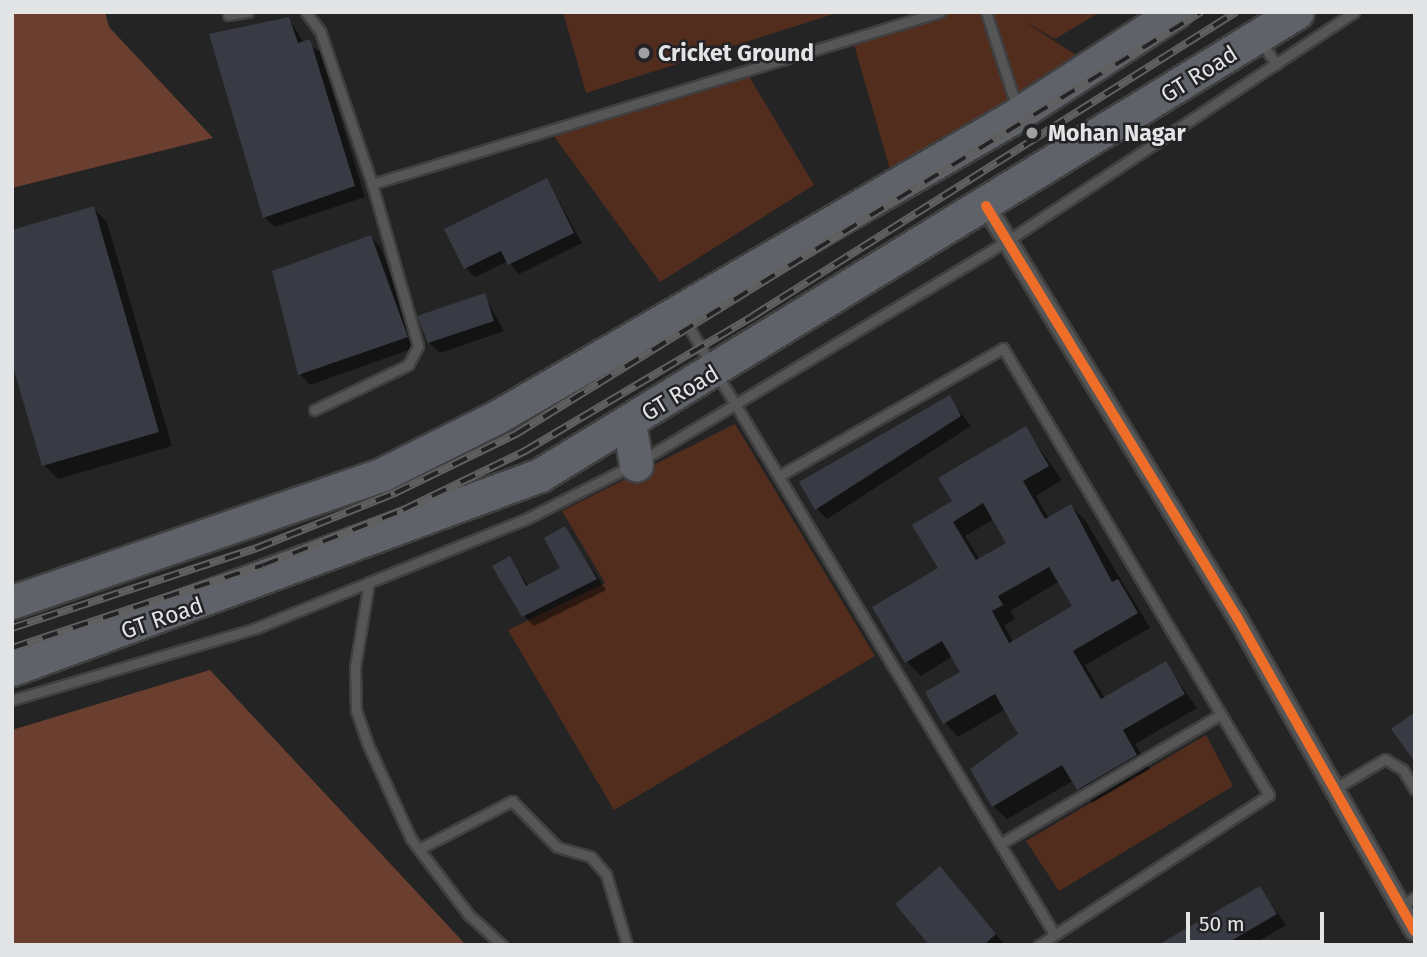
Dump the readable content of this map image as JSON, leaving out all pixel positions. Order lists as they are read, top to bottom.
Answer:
{
  "streets": {
    "highway": ["GT Road"]
  },
  "places": ["Cricket Ground", "Mohan Nagar"],
  "scale_bar": "50 m"
}
